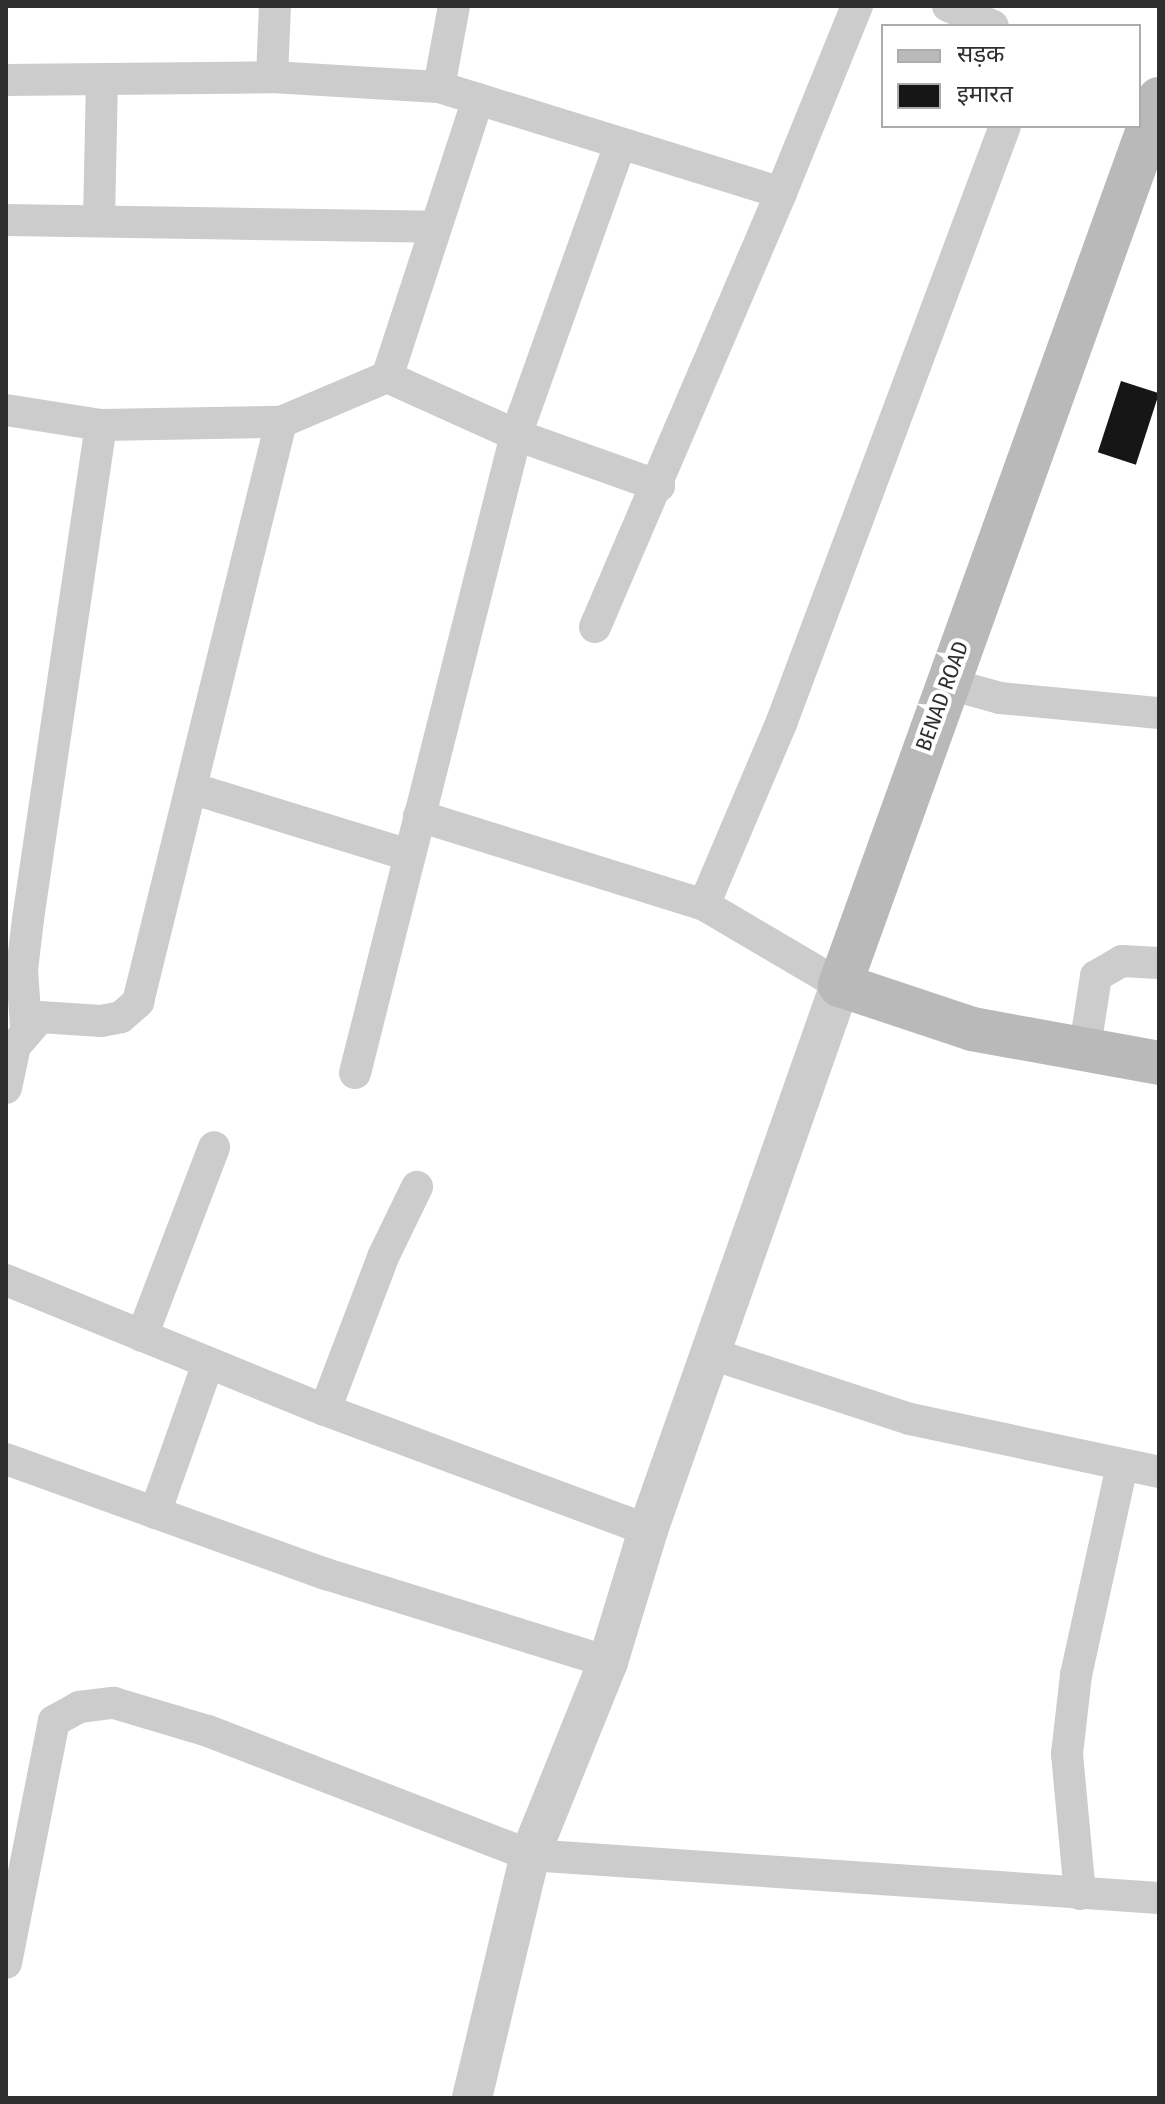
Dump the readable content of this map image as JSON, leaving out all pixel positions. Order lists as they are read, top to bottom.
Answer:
{
  "streets": {
    "main road": ["BENAD ROAD"]
  },
  "legend": ["सड़क", "इमारत"]
}
